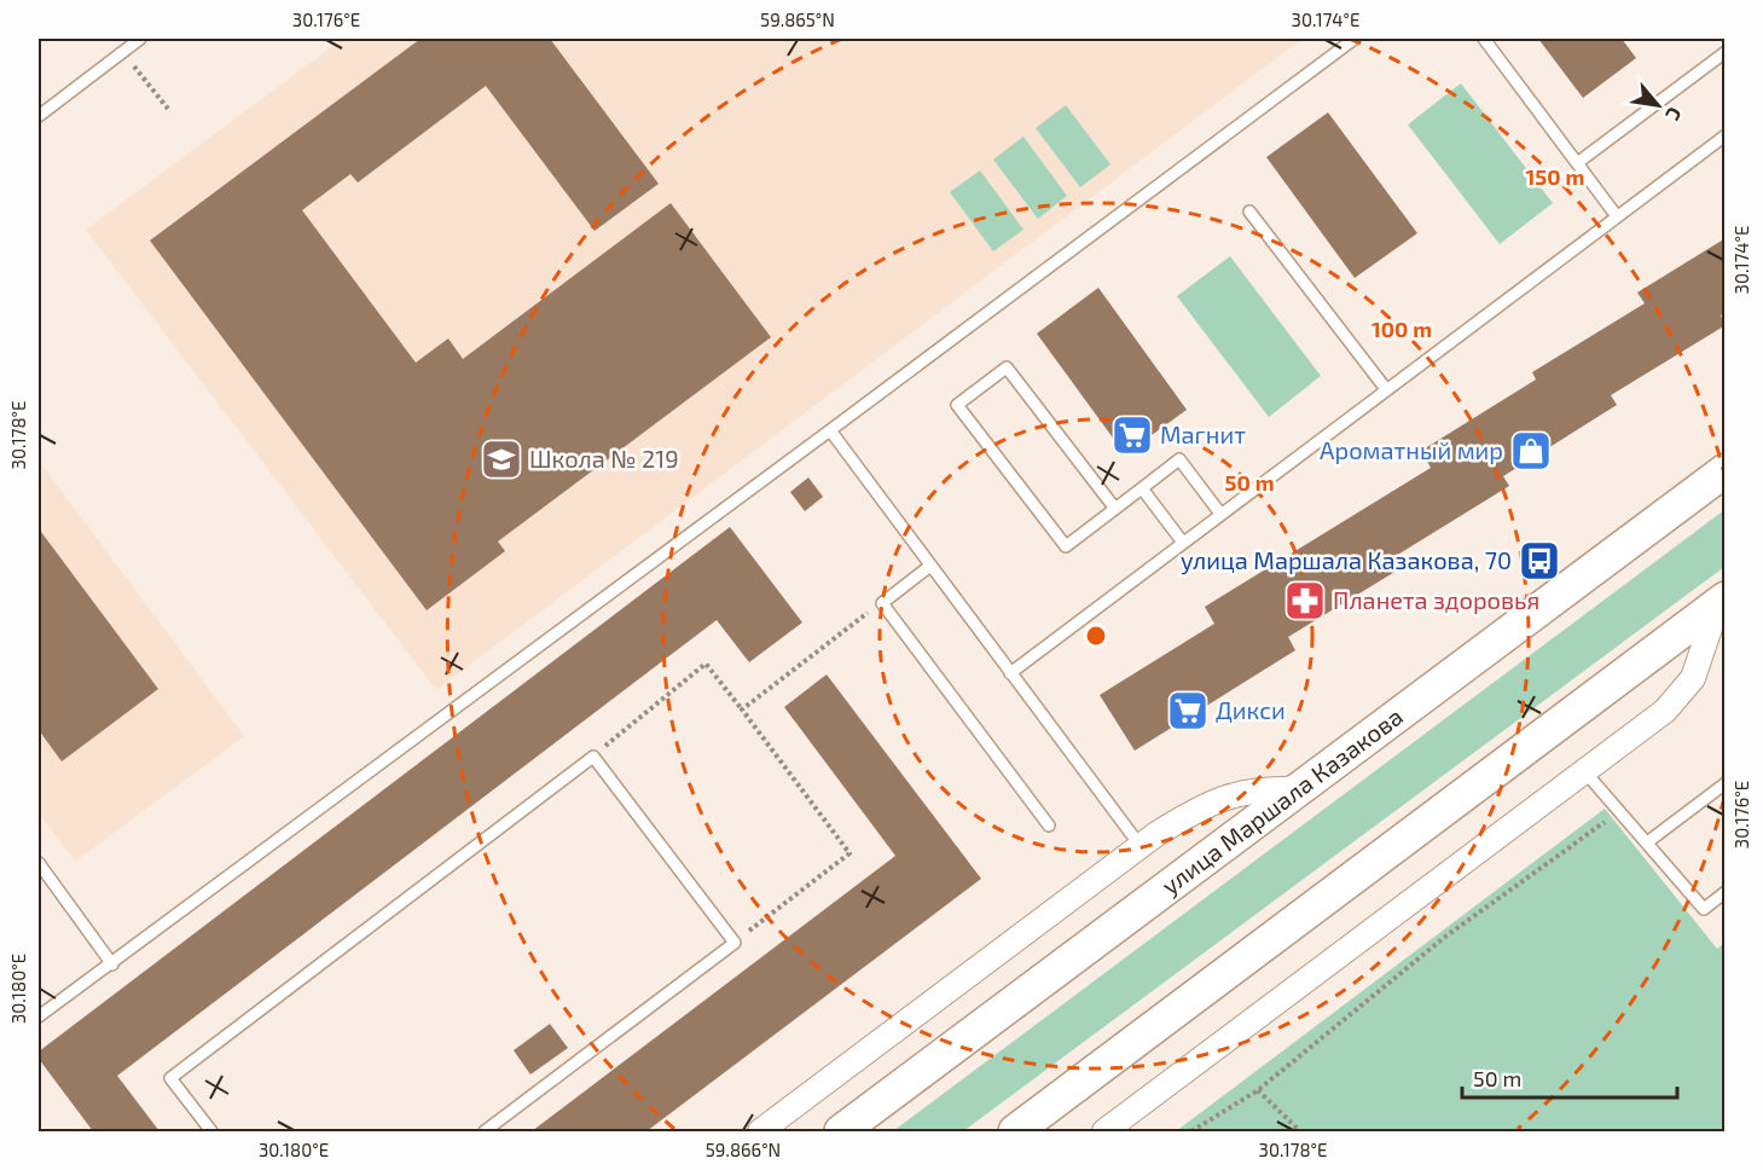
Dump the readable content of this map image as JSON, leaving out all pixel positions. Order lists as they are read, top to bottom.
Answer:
{
  "streets": {
    "street": ["улица Маршала Казакова"]
  },
  "places": {
    "supermarket": ["Магнит", "Дикси"],
    "shop": ["Ароматный мир"],
    "school or university": ["Школа № 219"],
    "bus stop": ["улица Маршала Казакова, 70"],
    "pharmacy": ["Планета здоровья"]
  },
  "scale_bar": "50 m",
  "north": "bottom right",
  "coordinates": [
    "30.176°E",
    "59.865°N",
    "30.174°E",
    "30.178°E",
    "30.180°E",
    "59.866°N"
  ],
  "rings": ["150 m", "100 m", "50 m"]
}
